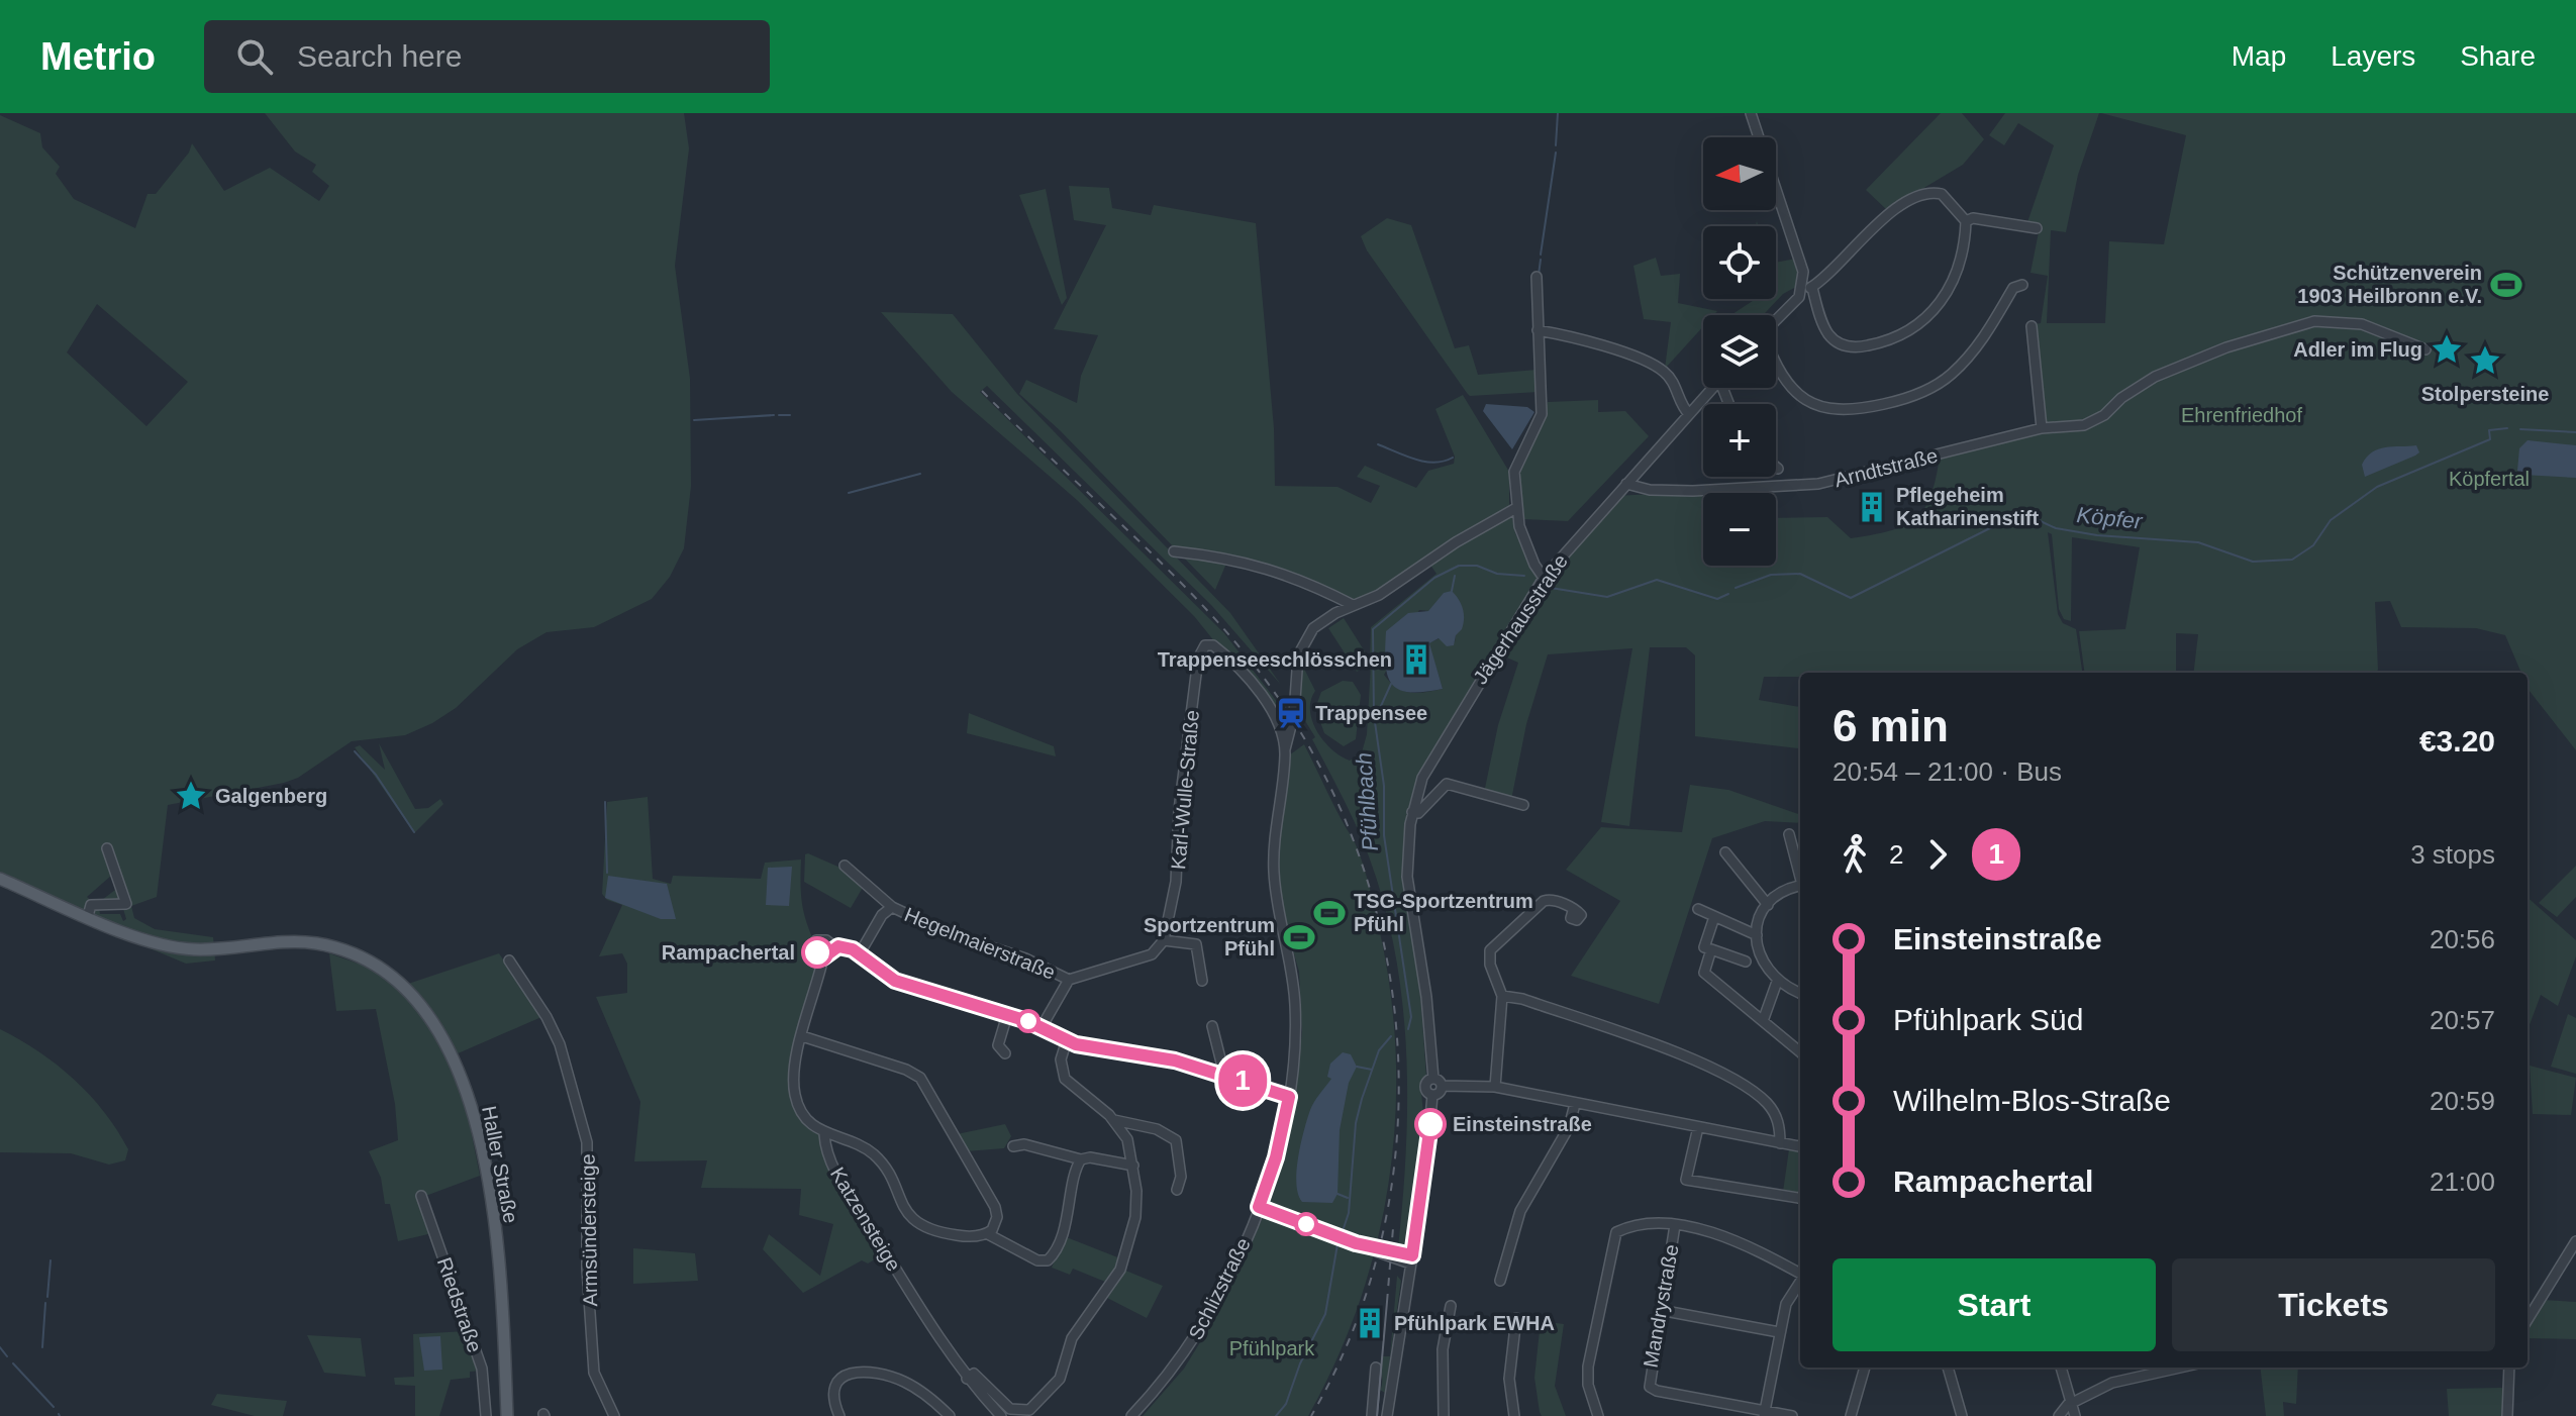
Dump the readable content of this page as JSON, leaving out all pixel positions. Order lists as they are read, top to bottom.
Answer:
{
  "streets": {
    "main road": ["Haller Straße"],
    "street": [
      "Arndtstraße",
      "Jägerhausstraße",
      "Karl-Wulle-Straße",
      "Hegelmaierstraße",
      "Katzensteige",
      "Armsündersteige",
      "Schlizstraße",
      "Riedstraße",
      "Mandrystraße"
    ]
  },
  "crossings": [
    ["Arndtstraße", "Jägerhausstraße"],
    ["Karl-Wulle-Straße", "Schlizstraße"]
  ],
  "water": ["Köpfer", "Pfühlbach"],
  "parks": ["Ehrenfriedhof", "Köpfertal", "Pfühlpark"],
  "places": {
    "sports": ["Schützenverein 1903 Heilbronn e.V.", "TSG-Sportzentrum Pfühl", "Sportzentrum Pfühl"],
    "place": ["Adler im Flug", "Stolpersteine", "Galgenberg"],
    "building": ["Pflegeheim Katharinenstift", "Trappenseeschlösschen", "Pfühlpark EWHA"],
    "station": ["Trappensee"],
    "other": ["Rampachertal", "Einsteinstraße"]
  },
  "lines": ["bus line 1"],
  "north": "left",
  "page": {
    "header": "Metrio",
    "search": "Search here",
    "nav": ["Map", "Layers", "Share"],
    "on_map": "1",
    "map_buttons": ["+", "−"],
    "heading": ["6 min", "20:54 – 21:00 · Bus", "€3.20"],
    "legs": ["2", "1", "3 stops"],
    "list": [
      {
        "name": "Einsteinstraße",
        "value": "20:56"
      },
      {
        "name": "Pfühlpark Süd",
        "value": "20:57"
      },
      {
        "name": "Wilhelm-Blos-Straße",
        "value": "20:59"
      },
      {
        "name": "Rampachertal",
        "value": "21:00"
      }
    ],
    "buttons": ["Start", "Tickets"]
  }
}
